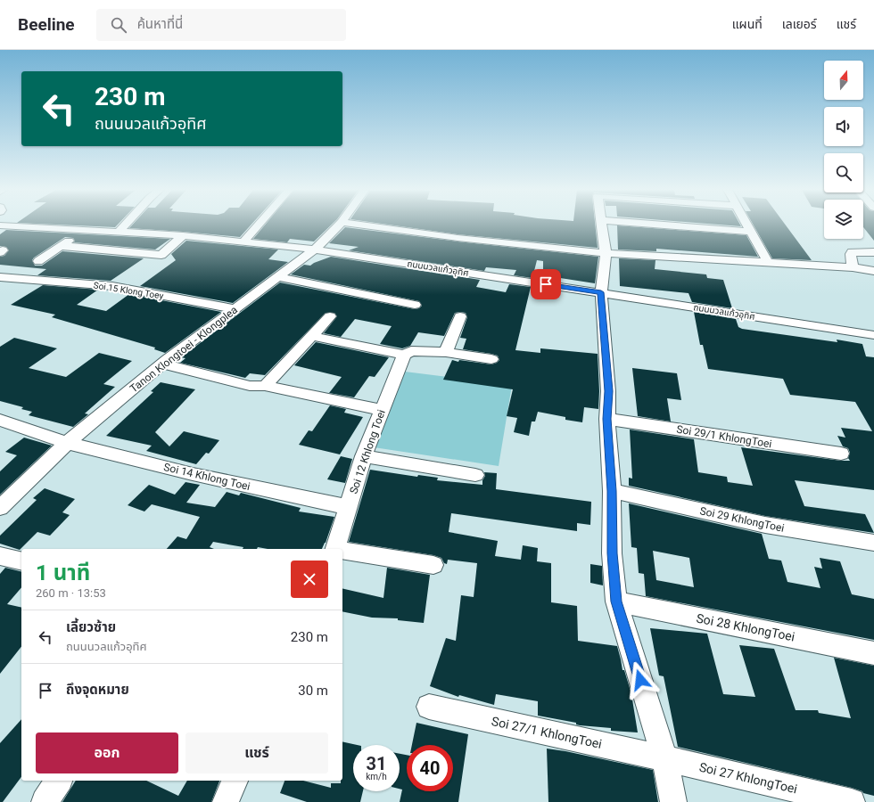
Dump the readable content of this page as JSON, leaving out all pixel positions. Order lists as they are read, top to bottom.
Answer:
{
  "streets": {
    "street": [
      "ถนนนวลแก้วอุทิศ",
      "Soi 15 Klong Toey",
      "Tanon Klongtoei - Klongplea",
      "Soi 29/1 KhlongToei",
      "Soi 12 Khlong Toei",
      "Soi 14 Khlong Toei",
      "Soi 29 KhlongToei",
      "Soi 28 KhlongToei",
      "Soi 27/1 KhlongToei",
      "Soi 27 KhlongToei"
    ]
  },
  "crossings": [
    ["ถนนนวลแก้วอุทิศ", "Tanon Klongtoei - Klongplea"],
    ["Soi 15 Klong Toey", "Tanon Klongtoei - Klongplea"],
    ["Tanon Klongtoei - Klongplea", "Soi 14 Khlong Toei"],
    ["Soi 12 Khlong Toei", "Soi 14 Khlong Toei"],
    ["Soi 27/1 KhlongToei", "Soi 27 KhlongToei"]
  ],
  "north": "top",
  "page": {
    "header": "Beeline",
    "search": "ค้นหาที่นี่",
    "nav": ["แผนที่", "เลเยอร์", "แชร์"],
    "turn": ["230 m", "ถนนนวลแก้วอุทิศ"],
    "heading": ["1 นาที", "260 m · 13:53"],
    "list": [
      {
        "name": "เลี้ยวซ้าย",
        "note": "ถนนนวลแก้วอุทิศ",
        "value": "230 m"
      },
      {
        "name": "ถึงจุดหมาย",
        "value": "30 m"
      }
    ],
    "buttons": ["ออก", "แชร์"],
    "speed": "31 km/h",
    "limit": "40"
  }
}
